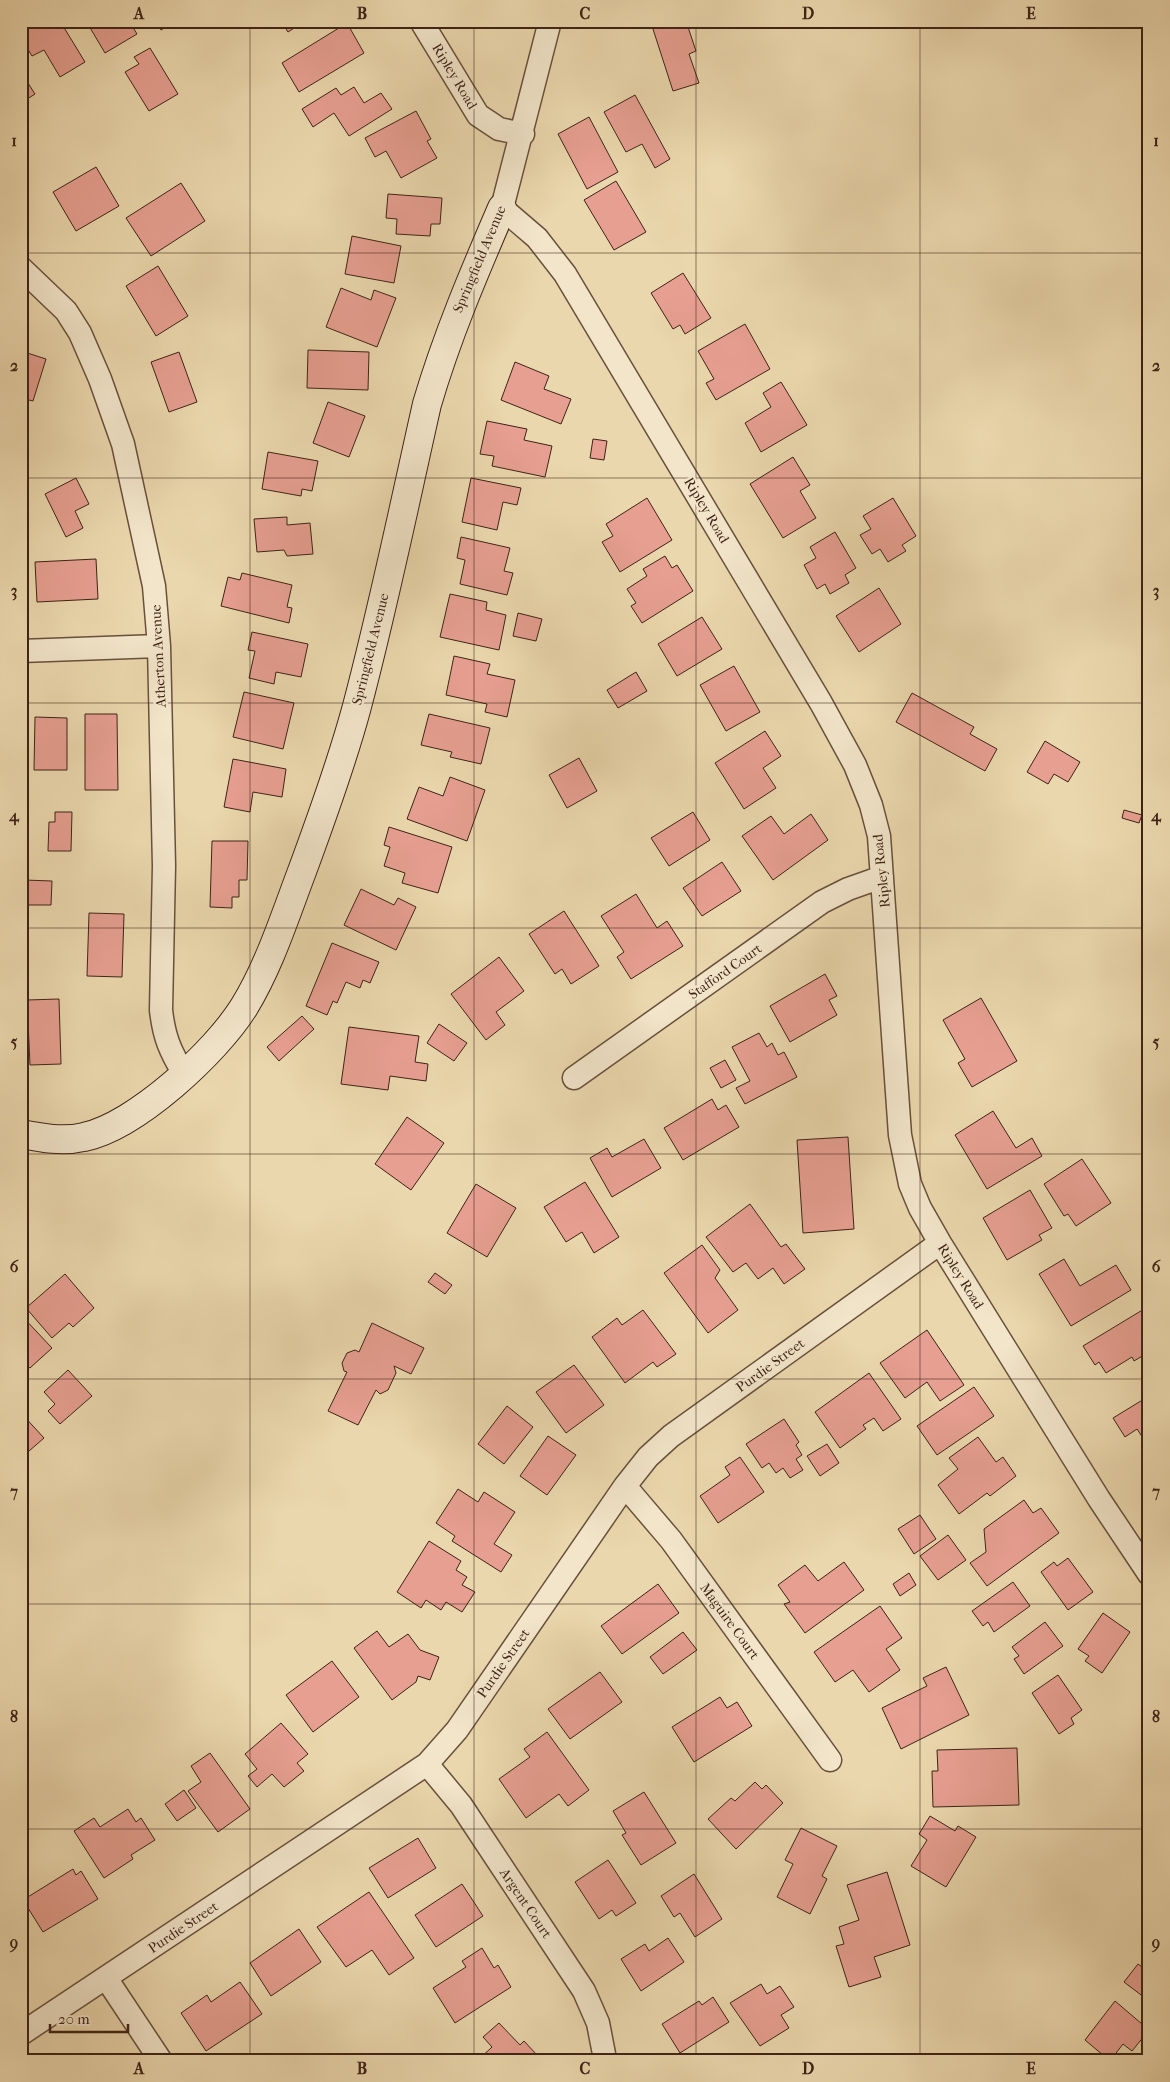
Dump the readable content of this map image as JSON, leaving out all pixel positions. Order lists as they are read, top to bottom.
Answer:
{
  "streets": {
    "street": [
      "Ripley Road",
      "Springfield Avenue",
      "Atherton Avenue",
      "Stafford Court",
      "Purdie Street",
      "Maguire Court",
      "Argent Court"
    ]
  },
  "crossings": [
    ["Ripley Road", "Springfield Avenue"],
    ["Ripley Road", "Stafford Court"],
    ["Ripley Road", "Purdie Street"],
    ["Springfield Avenue", "Atherton Avenue"],
    ["Purdie Street", "Maguire Court"],
    ["Purdie Street", "Argent Court"]
  ],
  "scale_bar": "20 m",
  "grid": {
    "columns": [
      "A",
      "B",
      "C",
      "D",
      "E"
    ],
    "rows": [
      "1",
      "2",
      "3",
      "4",
      "5",
      "6",
      "7",
      "8",
      "9"
    ]
  }
}
